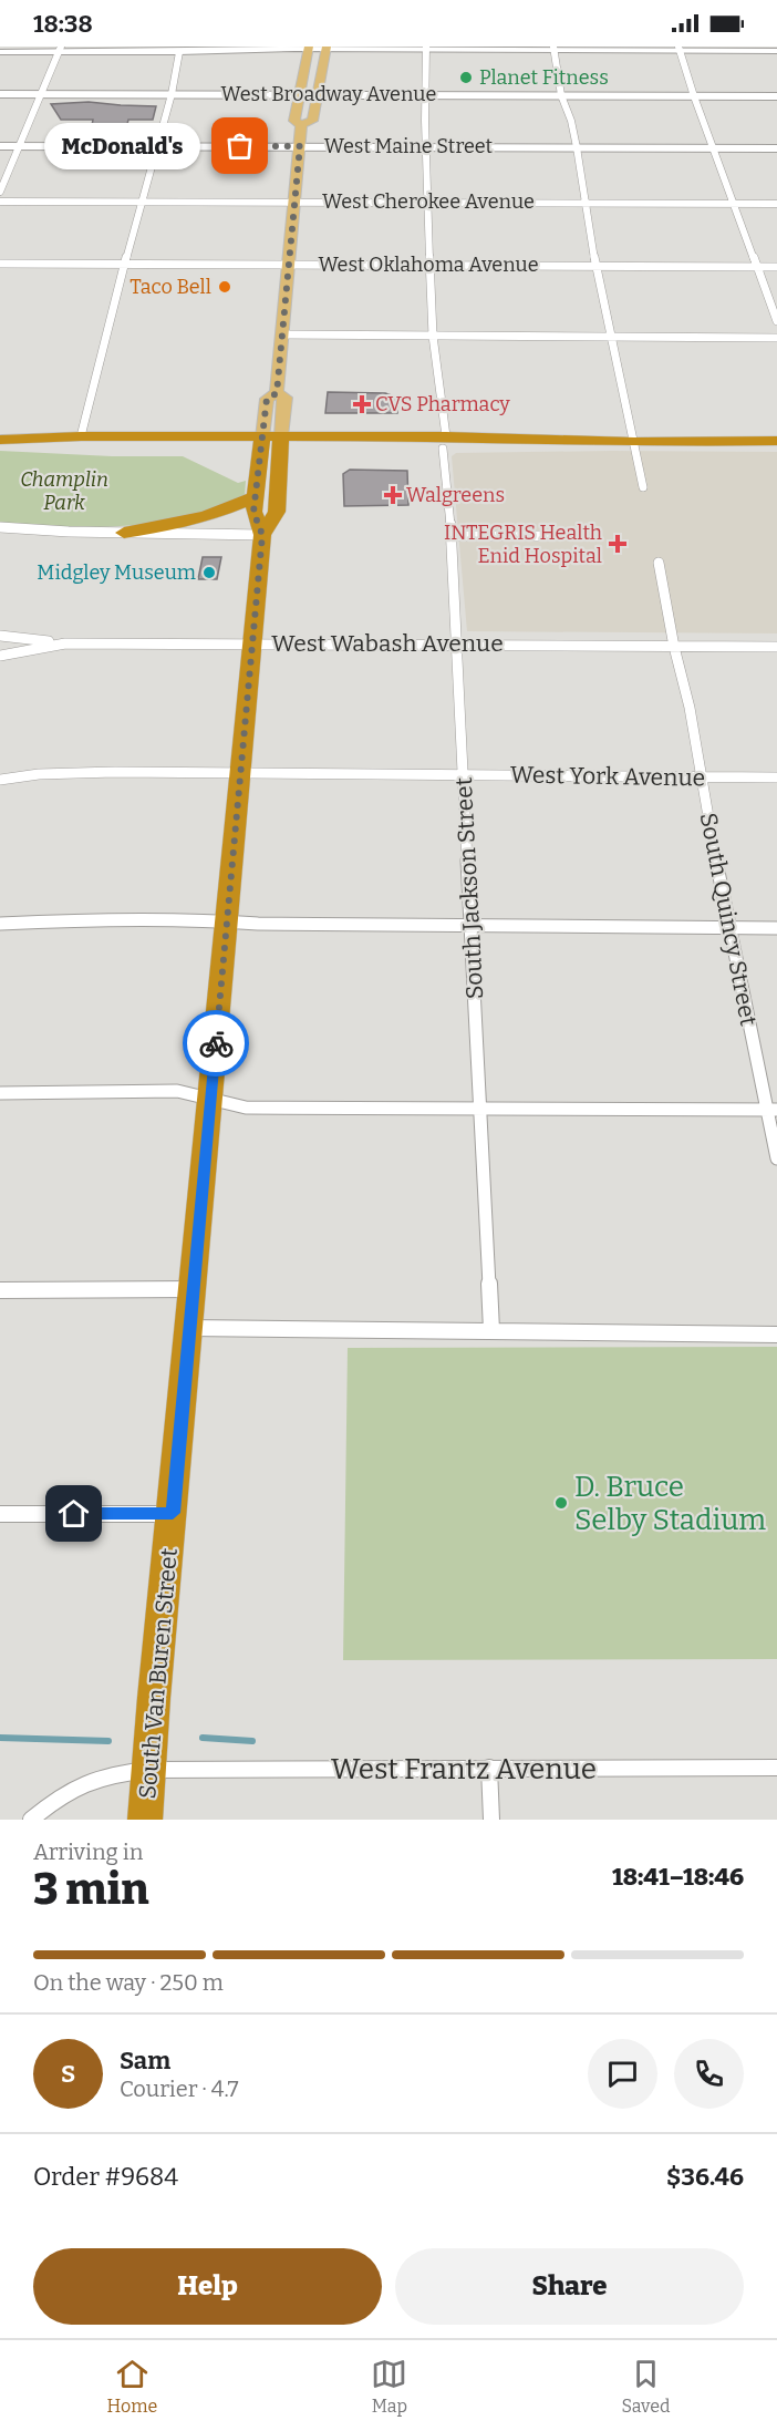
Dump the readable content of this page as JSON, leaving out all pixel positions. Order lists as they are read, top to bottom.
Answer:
{
  "streets": {
    "highway": ["South Van Buren Street"],
    "main road": ["West Broadway Avenue", "West Maine Street"],
    "street": [
      "West Cherokee Avenue",
      "West Oklahoma Avenue",
      "West Wabash Avenue",
      "West York Avenue",
      "South Jackson Street",
      "South Quincy Street",
      "West Frantz Avenue"
    ]
  },
  "crossings": [
    ["West Broadway Avenue", "South Jackson Street"],
    ["West Broadway Avenue", "South Van Buren Street"],
    ["West Maine Street", "South Jackson Street"],
    ["West Maine Street", "South Van Buren Street"],
    ["West Cherokee Avenue", "South Jackson Street"],
    ["West Cherokee Avenue", "South Van Buren Street"],
    ["West Oklahoma Avenue", "South Jackson Street"],
    ["West Oklahoma Avenue", "South Van Buren Street"],
    ["West Wabash Avenue", "South Jackson Street"],
    ["West Wabash Avenue", "South Quincy Street"],
    ["West Wabash Avenue", "South Van Buren Street"],
    ["West York Avenue", "South Jackson Street"],
    ["West York Avenue", "South Quincy Street"],
    ["West York Avenue", "South Van Buren Street"],
    ["South Van Buren Street", "West Frantz Avenue"]
  ],
  "parks": ["Champlin Park"],
  "places": {
    "other": [
      "Planet Fitness",
      "McDonald's",
      "Taco Bell",
      "Midgley Museum",
      "D. Bruce Selby Stadium"
    ],
    "health": ["CVS Pharmacy", "Walgreens", "INTEGRIS Health Enid Hospital"]
  },
  "page": {
    "status": "18:38",
    "bubble": "McDonald's",
    "heading": ["3 min", "Arriving in", "18:41–18:46"],
    "panel": [
      "Sam",
      "Courier · 4.7",
      "Order #9684",
      "$36.46"
    ],
    "bar": "On the way · 250 m",
    "round": "S",
    "buttons": ["Help", "Share"],
    "tabs": ["Home", "Map", "Saved"]
  }
}
